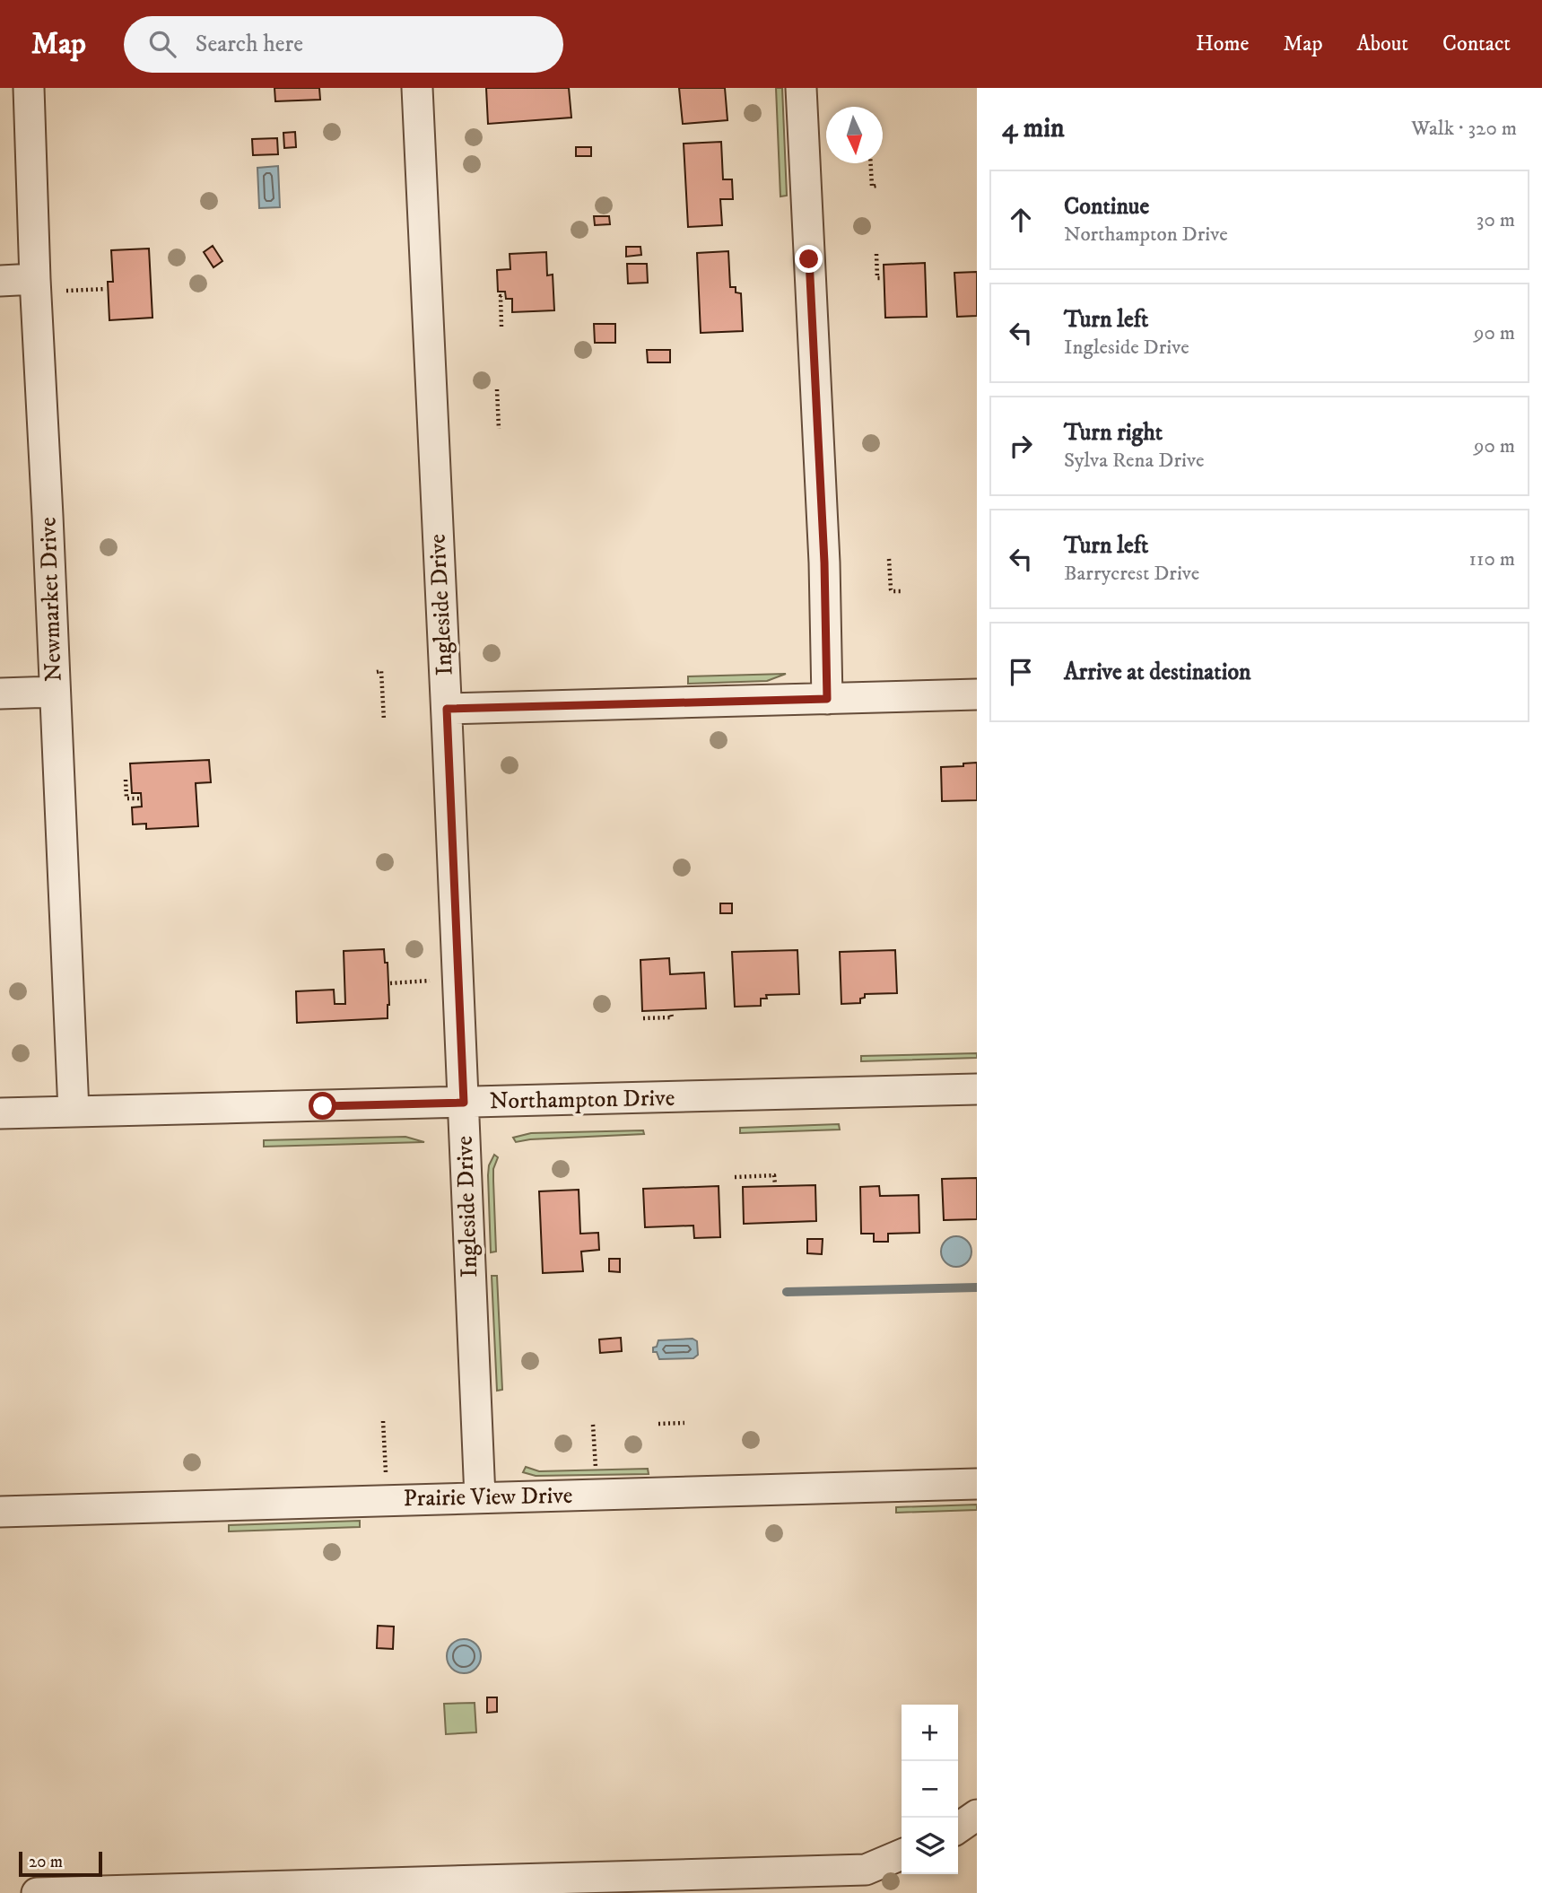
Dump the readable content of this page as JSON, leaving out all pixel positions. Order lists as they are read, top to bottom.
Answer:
{
  "streets": {
    "street": [
      "Newmarket Drive",
      "Ingleside Drive",
      "Northampton Drive",
      "Prairie View Drive"
    ]
  },
  "crossings": [
    ["Newmarket Drive", "Northampton Drive"],
    ["Ingleside Drive", "Northampton Drive"],
    ["Ingleside Drive", "Prairie View Drive"]
  ],
  "scale_bar": "20 m",
  "north": "bottom",
  "page": {
    "header": "Map",
    "search": "Search here",
    "nav": [
      "Home",
      "Map",
      "About",
      "Contact"
    ],
    "heading": ["4 min", "Walk · 320 m"],
    "list": [
      ["Continue", "Northampton Drive", "30 m"],
      ["Turn left", "Ingleside Drive", "90 m"],
      ["Turn right", "Sylva Rena Drive", "90 m"],
      ["Turn left", "Barrycrest Drive", "110 m"],
      "Arrive at destination"
    ],
    "map_buttons": ["+", "−"],
    "scale": "20 m"
  }
}
